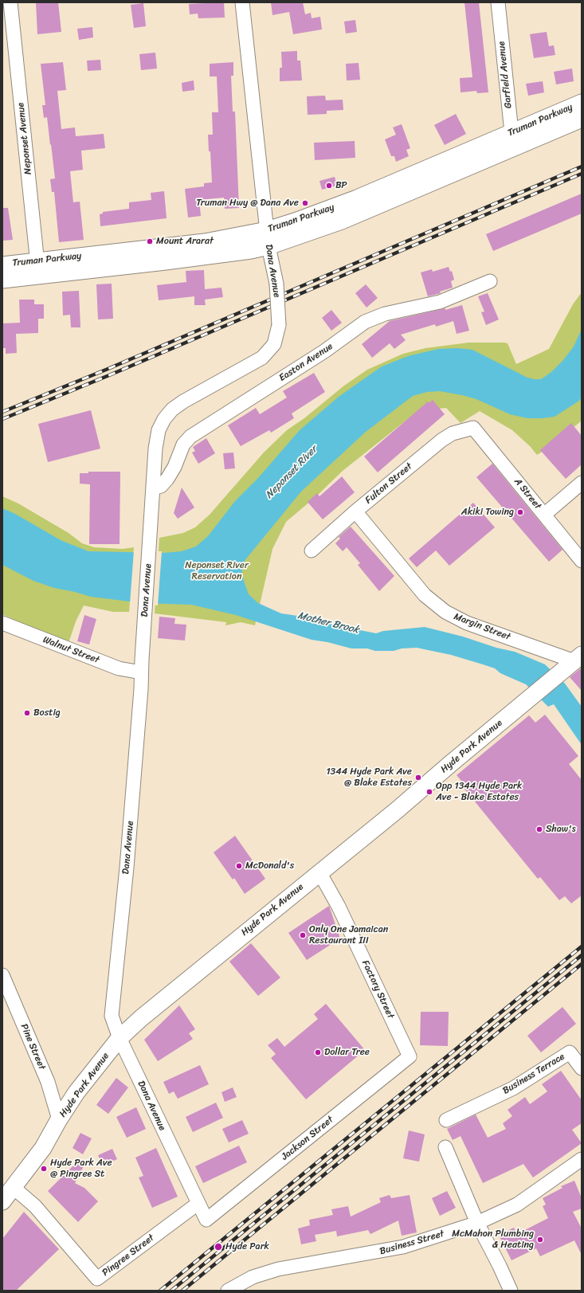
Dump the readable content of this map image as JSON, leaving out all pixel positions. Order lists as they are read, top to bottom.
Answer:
{
  "streets": {
    "main road": ["Truman Parkway", "Hyde Park Avenue"],
    "street": [
      "Garfield Avenue",
      "Neponset Avenue",
      "Dana Avenue",
      "Easton Avenue",
      "Fulton Street",
      "A Street",
      "Margin Street",
      "Walnut Street",
      "Factory Street",
      "Pine Street",
      "Business Terrace",
      "Jackson Street",
      "Business Street",
      "Pingree Street"
    ]
  },
  "crossings": [
    ["Garfield Avenue", "Truman Parkway"],
    ["Truman Parkway", "Neponset Avenue"],
    ["Truman Parkway", "Dana Avenue"],
    ["Dana Avenue", "Easton Avenue"],
    ["Dana Avenue", "Walnut Street"],
    ["Dana Avenue", "Hyde Park Avenue"],
    ["Dana Avenue", "Jackson Street"],
    ["Dana Avenue", "Pingree Street"],
    ["Fulton Street", "A Street"],
    ["Fulton Street", "Margin Street"],
    ["Margin Street", "Hyde Park Avenue"],
    ["Hyde Park Avenue", "Factory Street"],
    ["Hyde Park Avenue", "Pine Street"],
    ["Hyde Park Avenue", "Pingree Street"],
    ["Factory Street", "Jackson Street"]
  ],
  "water": ["Neponset River", "Mother Brook"],
  "parks": ["Neponset River Reservation"],
  "places": [
    "BP",
    "Truman Hwy @ Dana Ave",
    "Mount Ararat",
    "Akiki Towing",
    "Bostig",
    "1344 Hyde Park Ave @ Blake Estates",
    "Opp 1344 Hyde Park Ave - Blake Estates",
    "Shaw's",
    "McDonald's",
    "Only One Jamaican Restaurant III",
    "Dollar Tree",
    "Hyde Park Ave @ Pingree St",
    "McMahon Plumbing & Heating",
    "Hyde Park"
  ]
}
